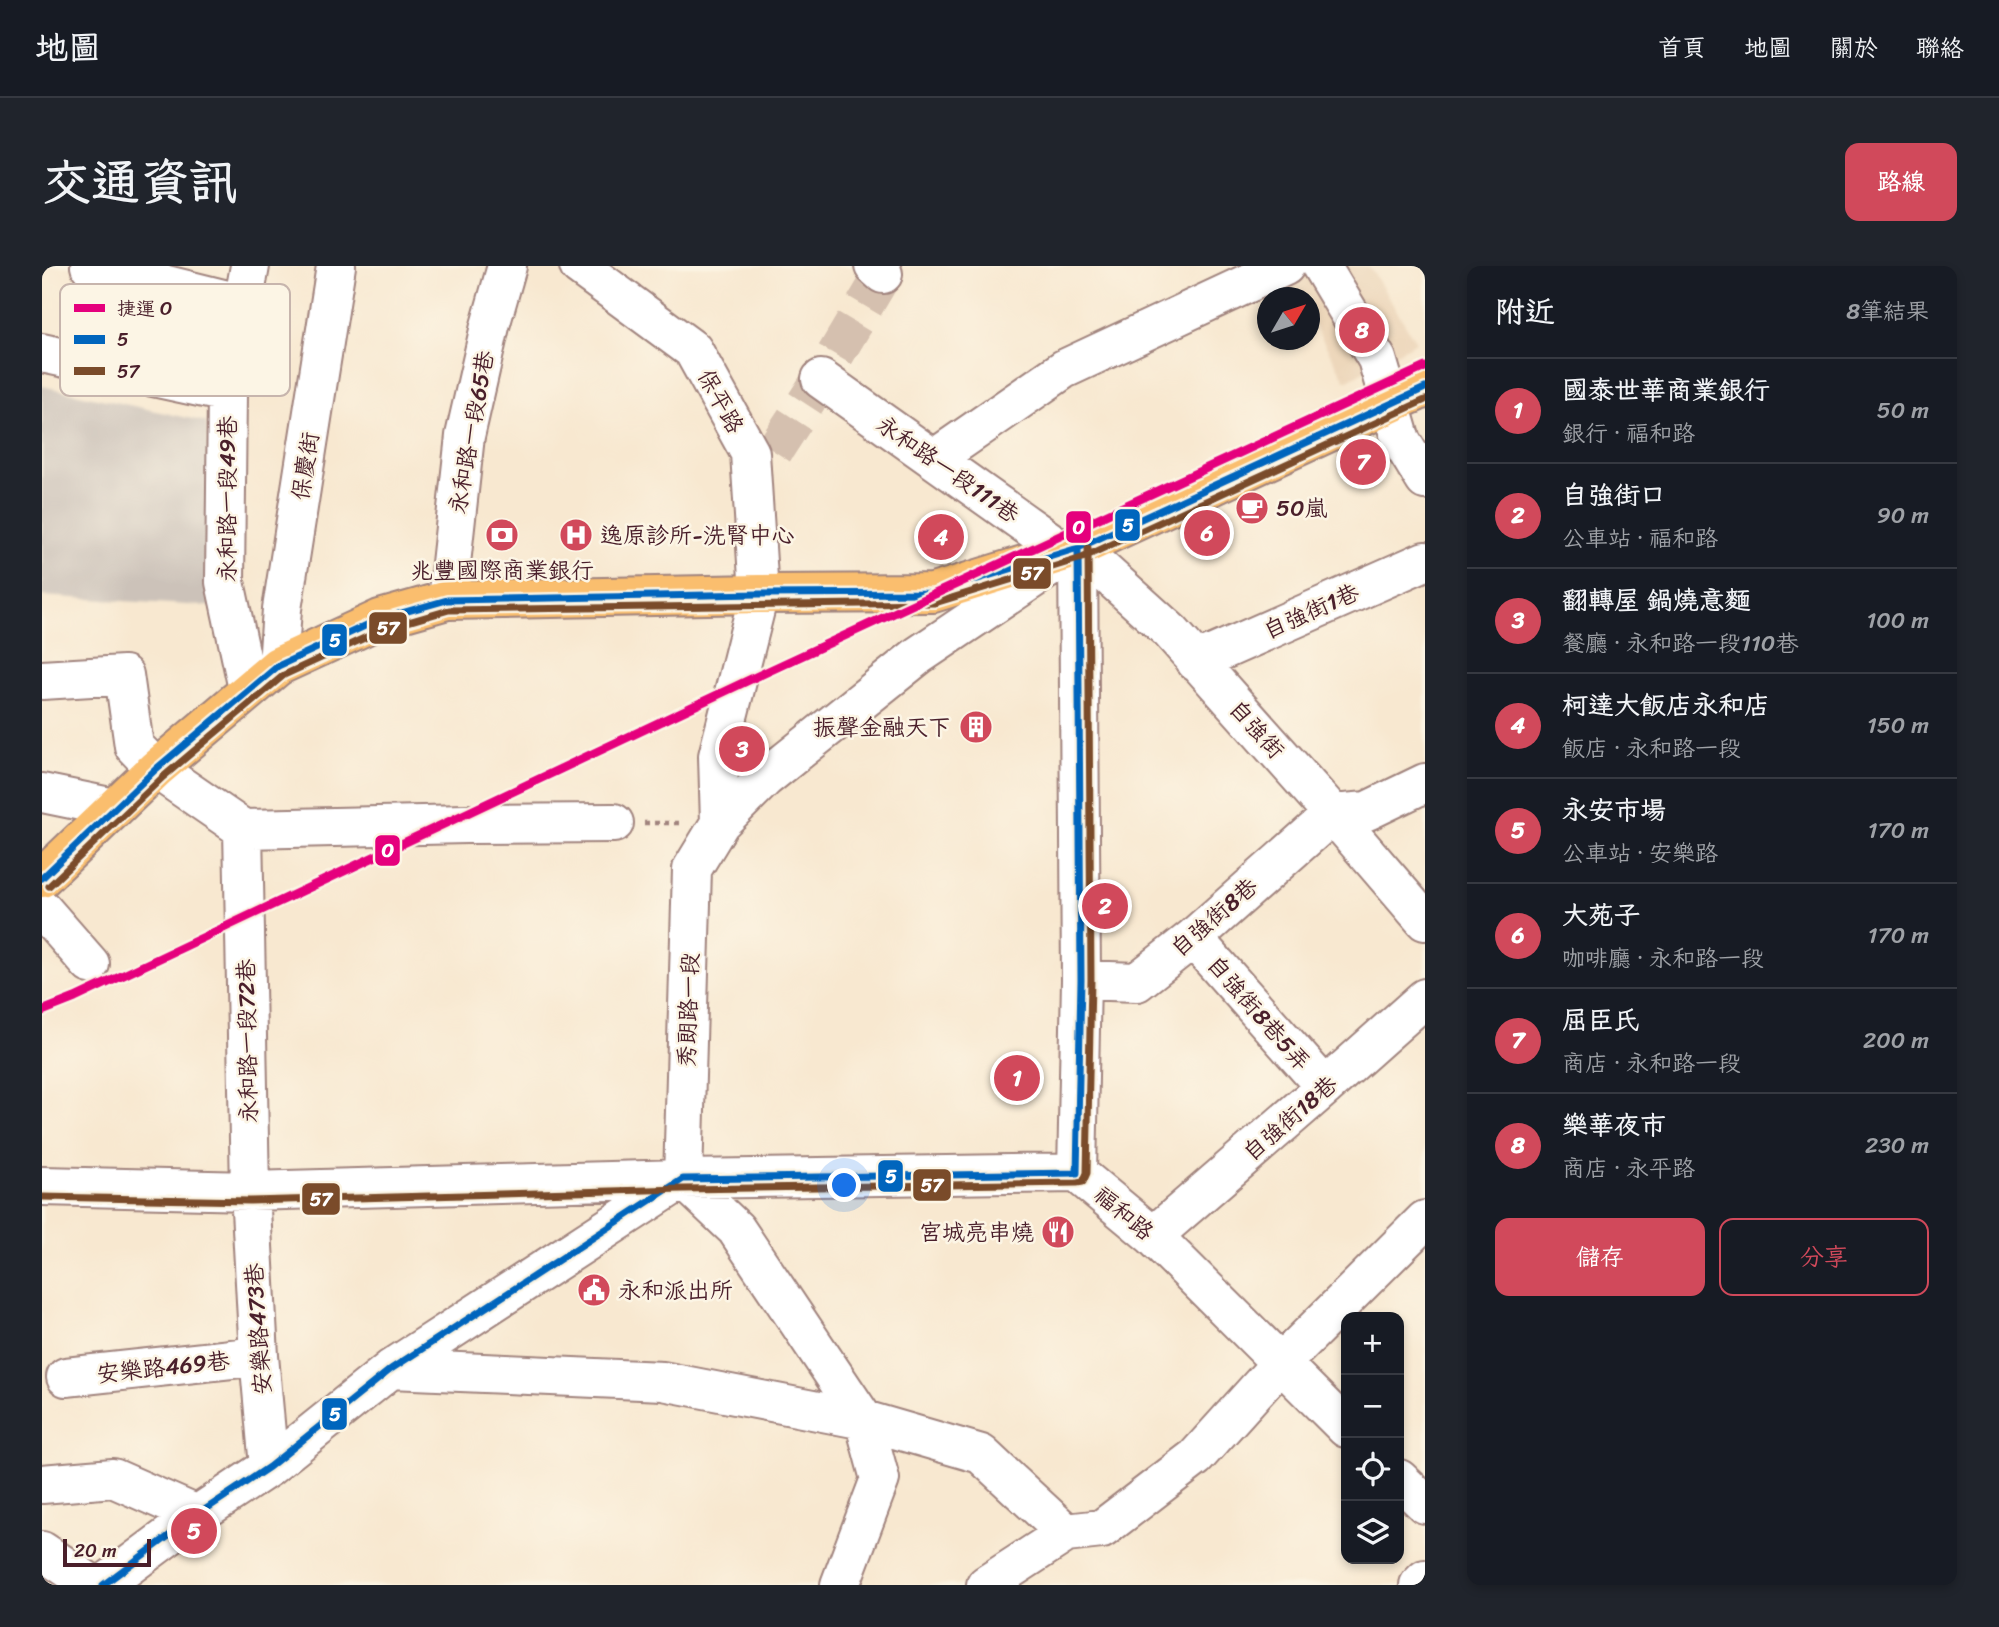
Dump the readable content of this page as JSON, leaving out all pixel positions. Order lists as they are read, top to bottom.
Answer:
{
  "streets": {
    "street": [
      "保平路",
      "永和路一段65巷",
      "保慶街",
      "永和路一段111巷",
      "永和路一段49巷",
      "自強街1巷",
      "自強街",
      "自強街8巷",
      "秀朗路一段",
      "自強街8巷5弄",
      "永和路一段72巷",
      "自強街18巷",
      "福和路",
      "安樂路473巷",
      "安樂路469巷"
    ]
  },
  "crossings": [
    ["保平路", "秀朗路一段"],
    ["永和路一段111巷", "自強街"],
    ["永和路一段111巷", "秀朗路一段"],
    ["永和路一段111巷", "福和路"],
    ["自強街1巷", "自強街"],
    ["自強街", "自強街8巷"],
    ["自強街", "秀朗路一段"],
    ["自強街", "福和路"],
    ["自強街8巷", "自強街8巷5弄"],
    ["自強街8巷", "福和路"],
    ["秀朗路一段", "福和路"],
    ["自強街8巷5弄", "自強街18巷"],
    ["永和路一段72巷", "安樂路473巷"],
    ["自強街18巷", "福和路"],
    ["安樂路473巷", "安樂路469巷"]
  ],
  "places": {
    "cafe": ["50嵐"],
    "bank": ["兆豐國際商業銀行"],
    "hospital": ["逸原診所-洗腎中心"],
    "building": ["振聲金融天下"],
    "restaurant": ["宮城亮串燒"],
    "public building": ["永和派出所"]
  },
  "lines": ["metro line O", "transit line 5", "transit line 57"],
  "legend": ["捷運 O", "5", "57"],
  "scale_bar": "20 m",
  "north": "top right",
  "page": {
    "header": "地圖",
    "nav": [
      "首頁",
      "地圖",
      "關於",
      "聯絡"
    ],
    "title": "交通資訊",
    "buttons": [
      "路線",
      ["儲存", "分享"]
    ],
    "heading": ["附近", "8筆結果"],
    "pins": [
      "8",
      "7",
      "6",
      "4",
      "3",
      "2",
      "1",
      "5"
    ],
    "list": [
      {
        "mark": "1",
        "name": "國泰世華商業銀行",
        "note": "銀行 · 福和路",
        "value": "50 m"
      },
      {
        "mark": "2",
        "name": "自強街口",
        "note": "公車站 · 福和路",
        "value": "90 m"
      },
      {
        "mark": "3",
        "name": "翻轉屋 鍋燒意麵",
        "note": "餐廳 · 永和路一段110巷",
        "value": "100 m"
      },
      {
        "mark": "4",
        "name": "柯達大飯店永和店",
        "note": "飯店 · 永和路一段",
        "value": "150 m"
      },
      {
        "mark": "5",
        "name": "永安市場",
        "note": "公車站 · 安樂路",
        "value": "170 m"
      },
      {
        "mark": "6",
        "name": "大苑子",
        "note": "咖啡廳 · 永和路一段",
        "value": "170 m"
      },
      {
        "mark": "7",
        "name": "屈臣氏",
        "note": "商店 · 永和路一段",
        "value": "200 m"
      },
      {
        "mark": "8",
        "name": "樂華夜市",
        "note": "商店 · 永平路",
        "value": "230 m"
      }
    ],
    "map_buttons": ["+", "−"],
    "scale": "20 m"
  }
}
